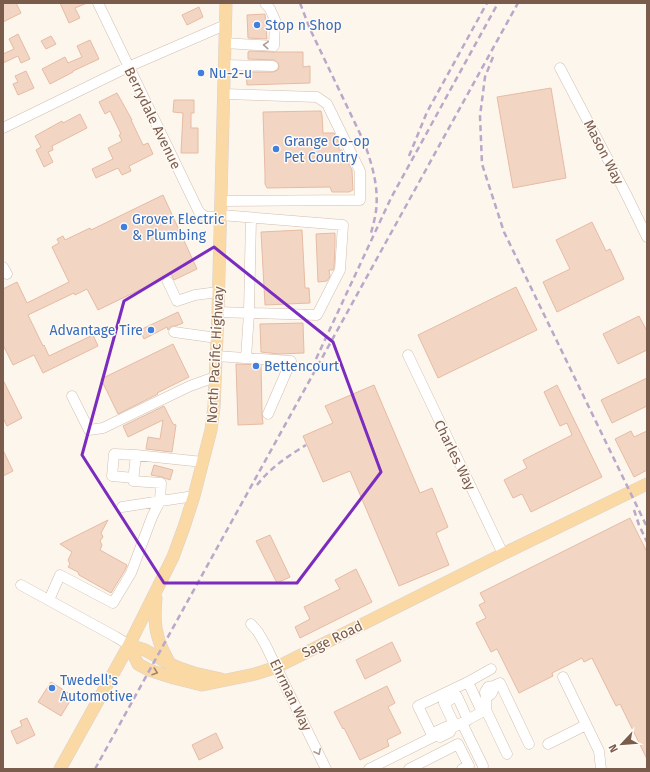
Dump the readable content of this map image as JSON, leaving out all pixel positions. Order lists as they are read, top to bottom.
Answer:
{
  "streets": {
    "main road": ["North Pacific Highway", "Sage Road"],
    "street": [
      "Berrydale Avenue",
      "Mason Way",
      "Charles Way",
      "Ehrman Way"
    ]
  },
  "crossings": [
    ["Berrydale Avenue", "North Pacific Highway"],
    ["North Pacific Highway", "Sage Road"],
    ["Charles Way", "Sage Road"],
    ["Sage Road", "Ehrman Way"]
  ],
  "one_way": ["Ehrman Way"],
  "places": [
    "Stop n Shop",
    "Nu-2-u",
    "Grange Co-op Pet Country",
    "Grover Electric & Plumbing",
    "Advantage Tire",
    "Bettencourt",
    "Twedell's Automotive"
  ],
  "north": "bottom left"
}
